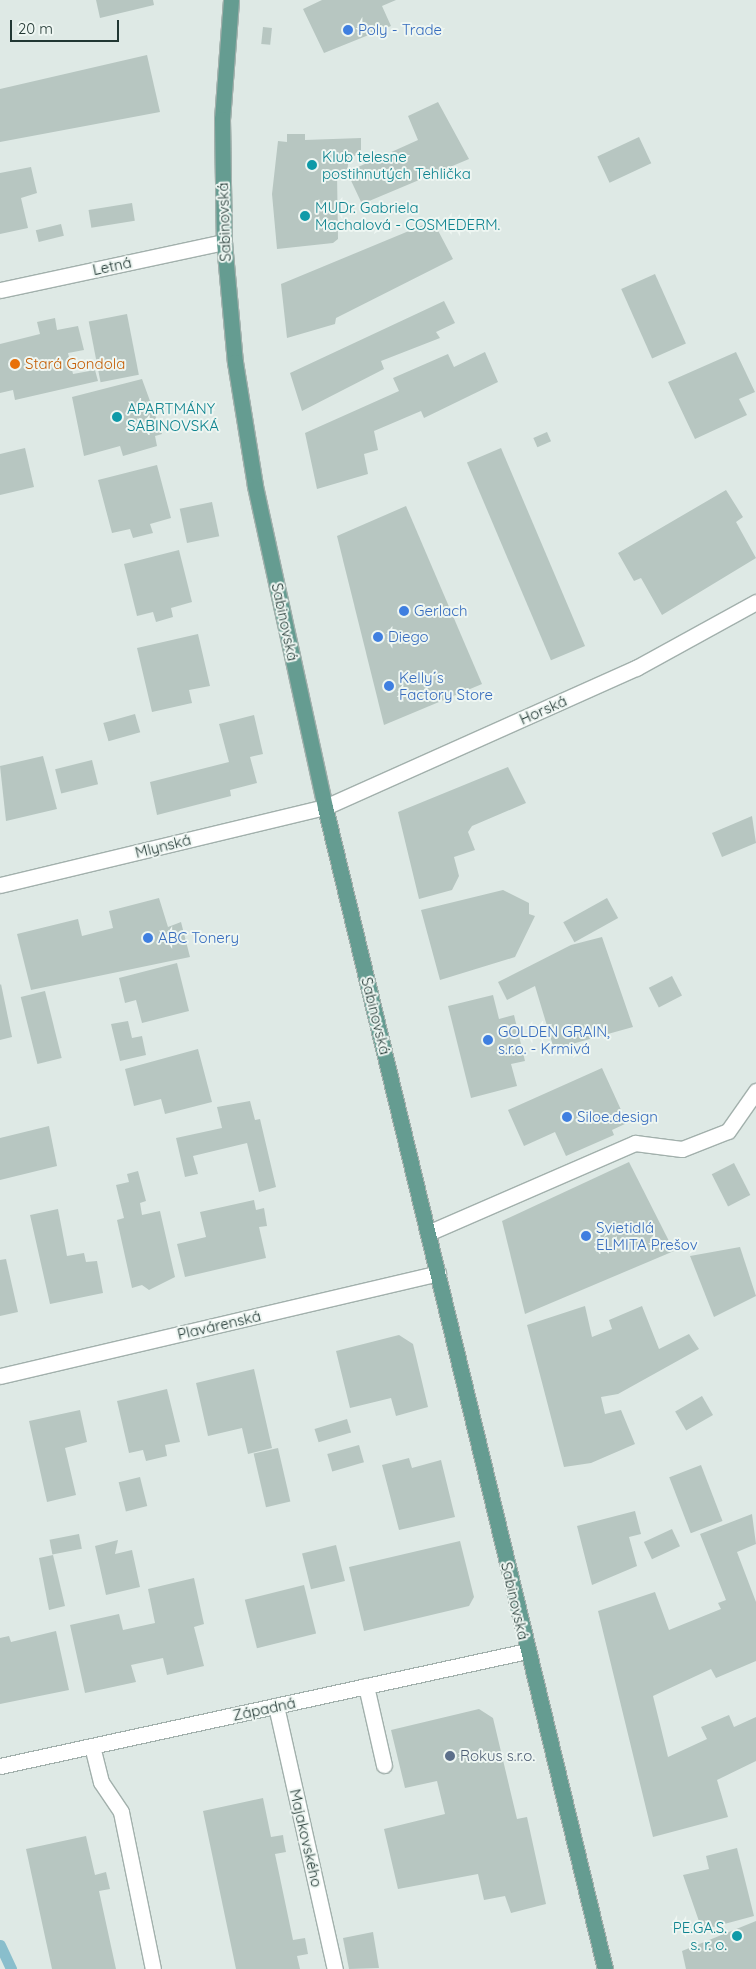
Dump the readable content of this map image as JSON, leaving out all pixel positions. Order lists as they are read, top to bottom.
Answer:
{
  "streets": {
    "main road": ["Sabinovská"],
    "street": [
      "Letná",
      "Horská",
      "Mlynská",
      "Plavárenská",
      "Západná",
      "Majakovského"
    ]
  },
  "crossings": [
    ["Sabinovská", "Letná"],
    ["Sabinovská", "Horská"],
    ["Sabinovská", "Mlynská"],
    ["Sabinovská", "Plavárenská"],
    ["Sabinovská", "Západná"],
    ["Horská", "Mlynská"],
    ["Západná", "Majakovského"]
  ],
  "places": [
    "Poly - Trade",
    "Klub telesne postihnutých Tehlička",
    "MUDr. Gabriela Machalová - COSMEDERM.",
    "Stará Gondola",
    "APARTMÁNY SABINOVSKÁ",
    "Gerlach",
    "Diego",
    "Kelly´s Factory Store",
    "ABC Tonery",
    "GOLDEN GRAIN, s.r.o. - Krmivá",
    "Siloe.design",
    "Svietidlá ELMITA Prešov",
    "Rokus s.r.o.",
    "PE.GA.S. s. r. o."
  ],
  "scale_bar": "20 m"
}
